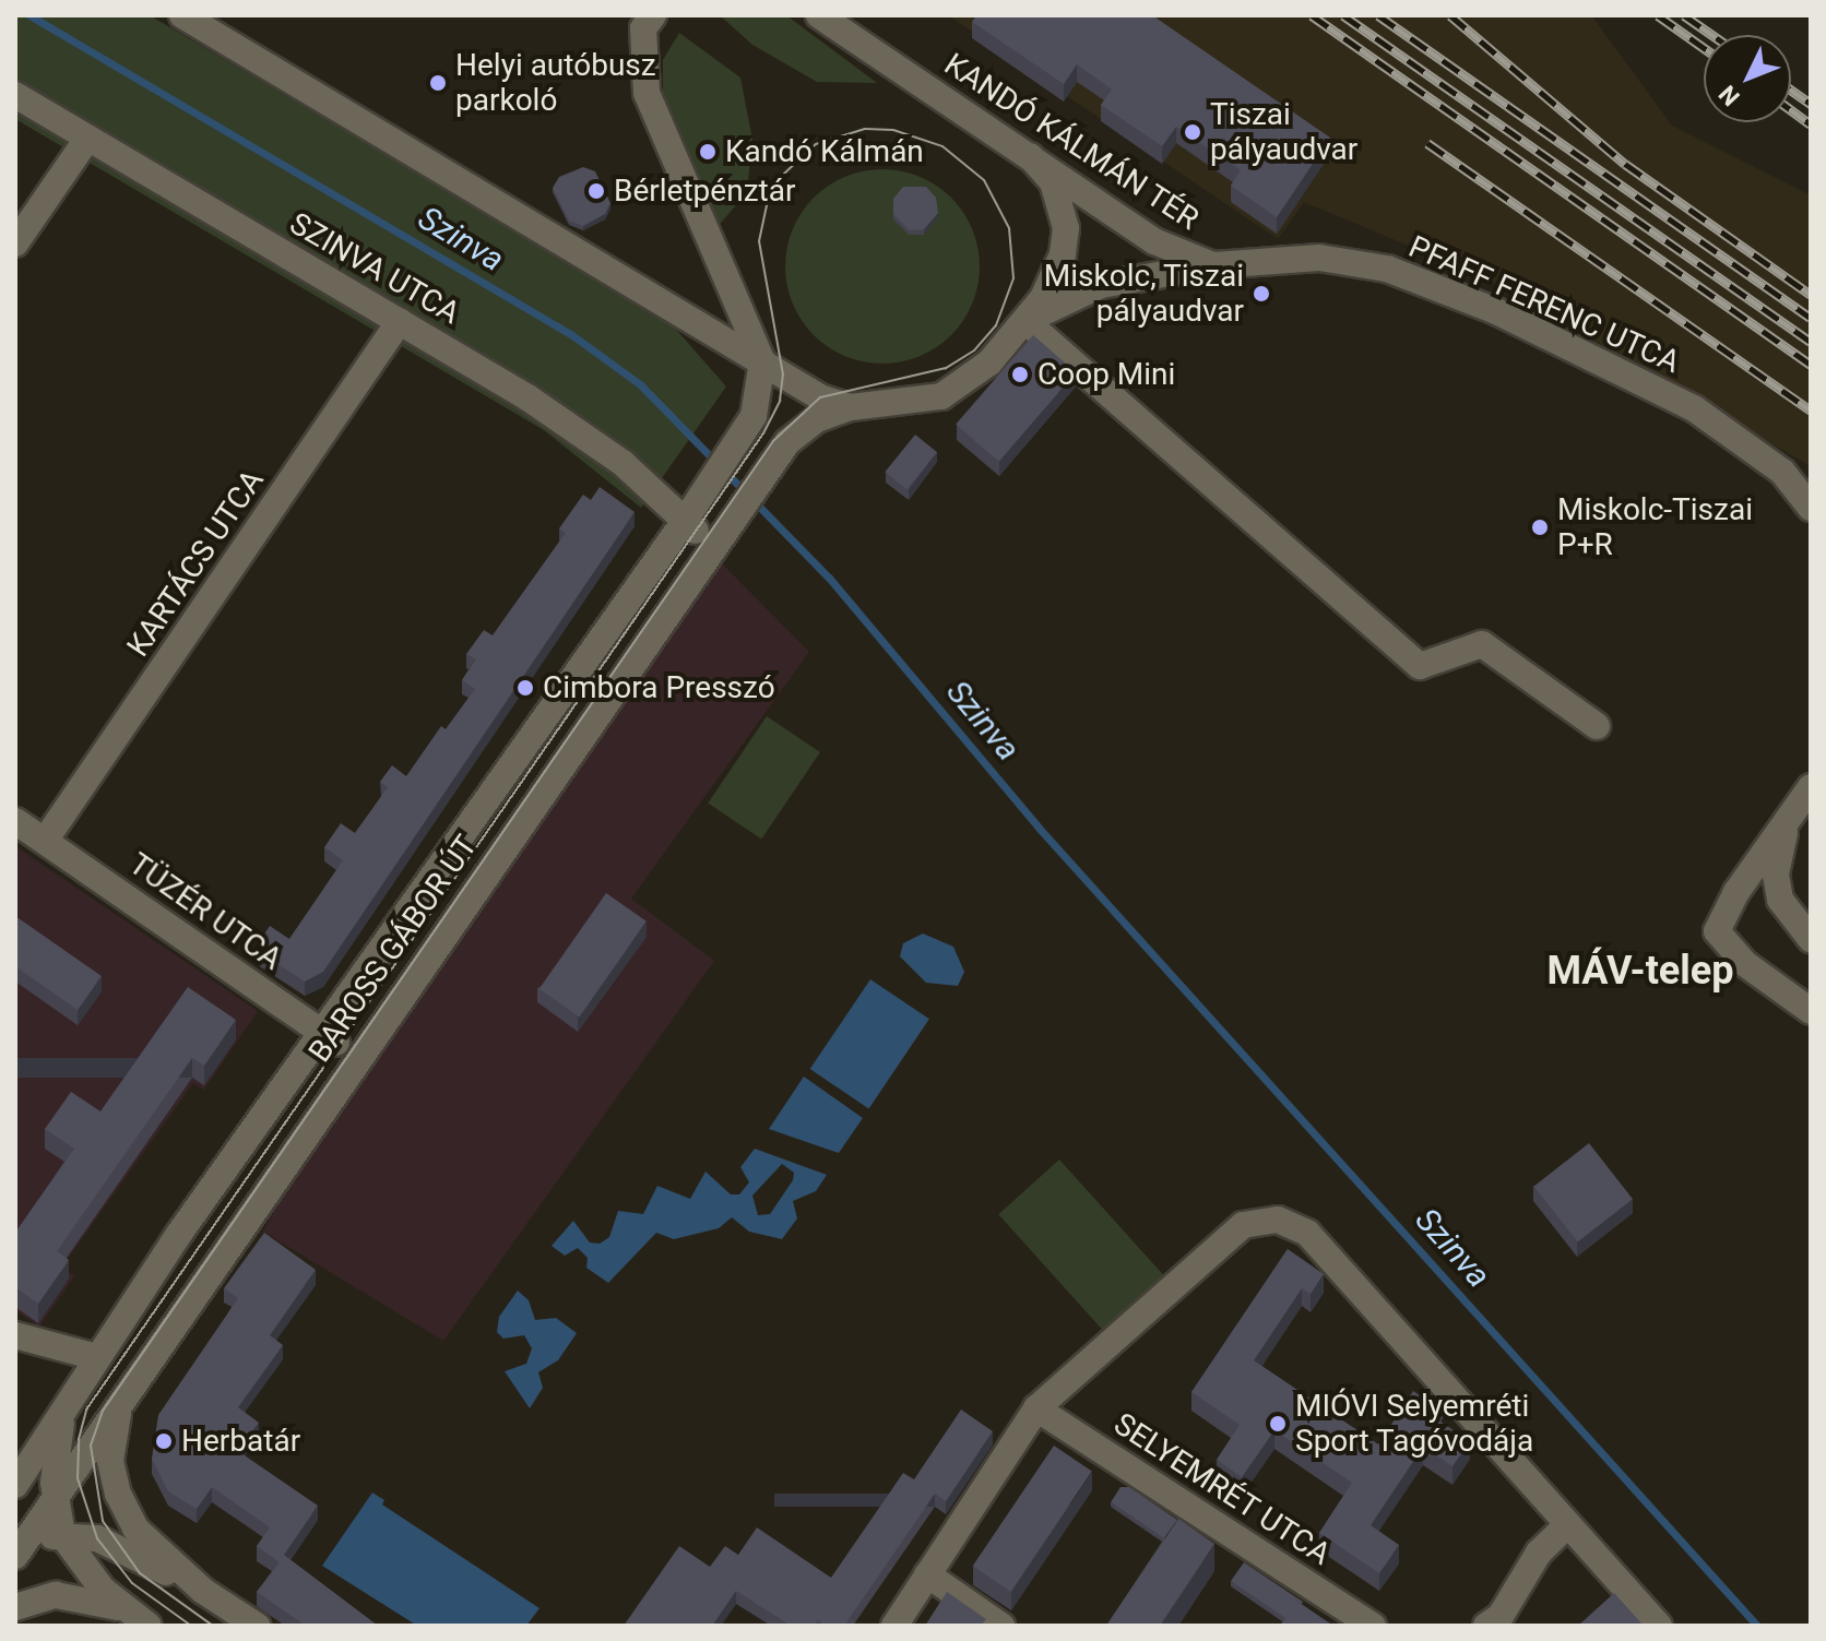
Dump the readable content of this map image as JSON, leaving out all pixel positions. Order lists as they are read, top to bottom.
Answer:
{
  "streets": {
    "street": [
      "KANDÓ KÁLMÁN TÉR",
      "SZINVA UTCA",
      "PFAFF FERENC UTCA",
      "KARTÁCS UTCA",
      "TÜZÉR UTCA",
      "BAROSS GÁBOR ÚT",
      "SELYEMRÉT UTCA"
    ]
  },
  "crossings": [
    ["KANDÓ KÁLMÁN TÉR", "PFAFF FERENC UTCA"],
    ["SZINVA UTCA", "KARTÁCS UTCA"],
    ["SZINVA UTCA", "BAROSS GÁBOR ÚT"],
    ["KARTÁCS UTCA", "TÜZÉR UTCA"],
    ["TÜZÉR UTCA", "BAROSS GÁBOR ÚT"]
  ],
  "districts": ["MÁV-telep"],
  "water": ["Szinva"],
  "places": [
    "Helyi autóbusz parkoló",
    "Tiszai pályaudvar",
    "Kandó Kálmán",
    "Bérletpénztár",
    "Miskolc, Tiszai pályaudvar",
    "Coop Mini",
    "Miskolc-Tiszai P+R",
    "Cimbora Presszó",
    "MIÓVI Selyemréti Sport Tagóvodája",
    "Herbatár"
  ],
  "north": "bottom left"
}
